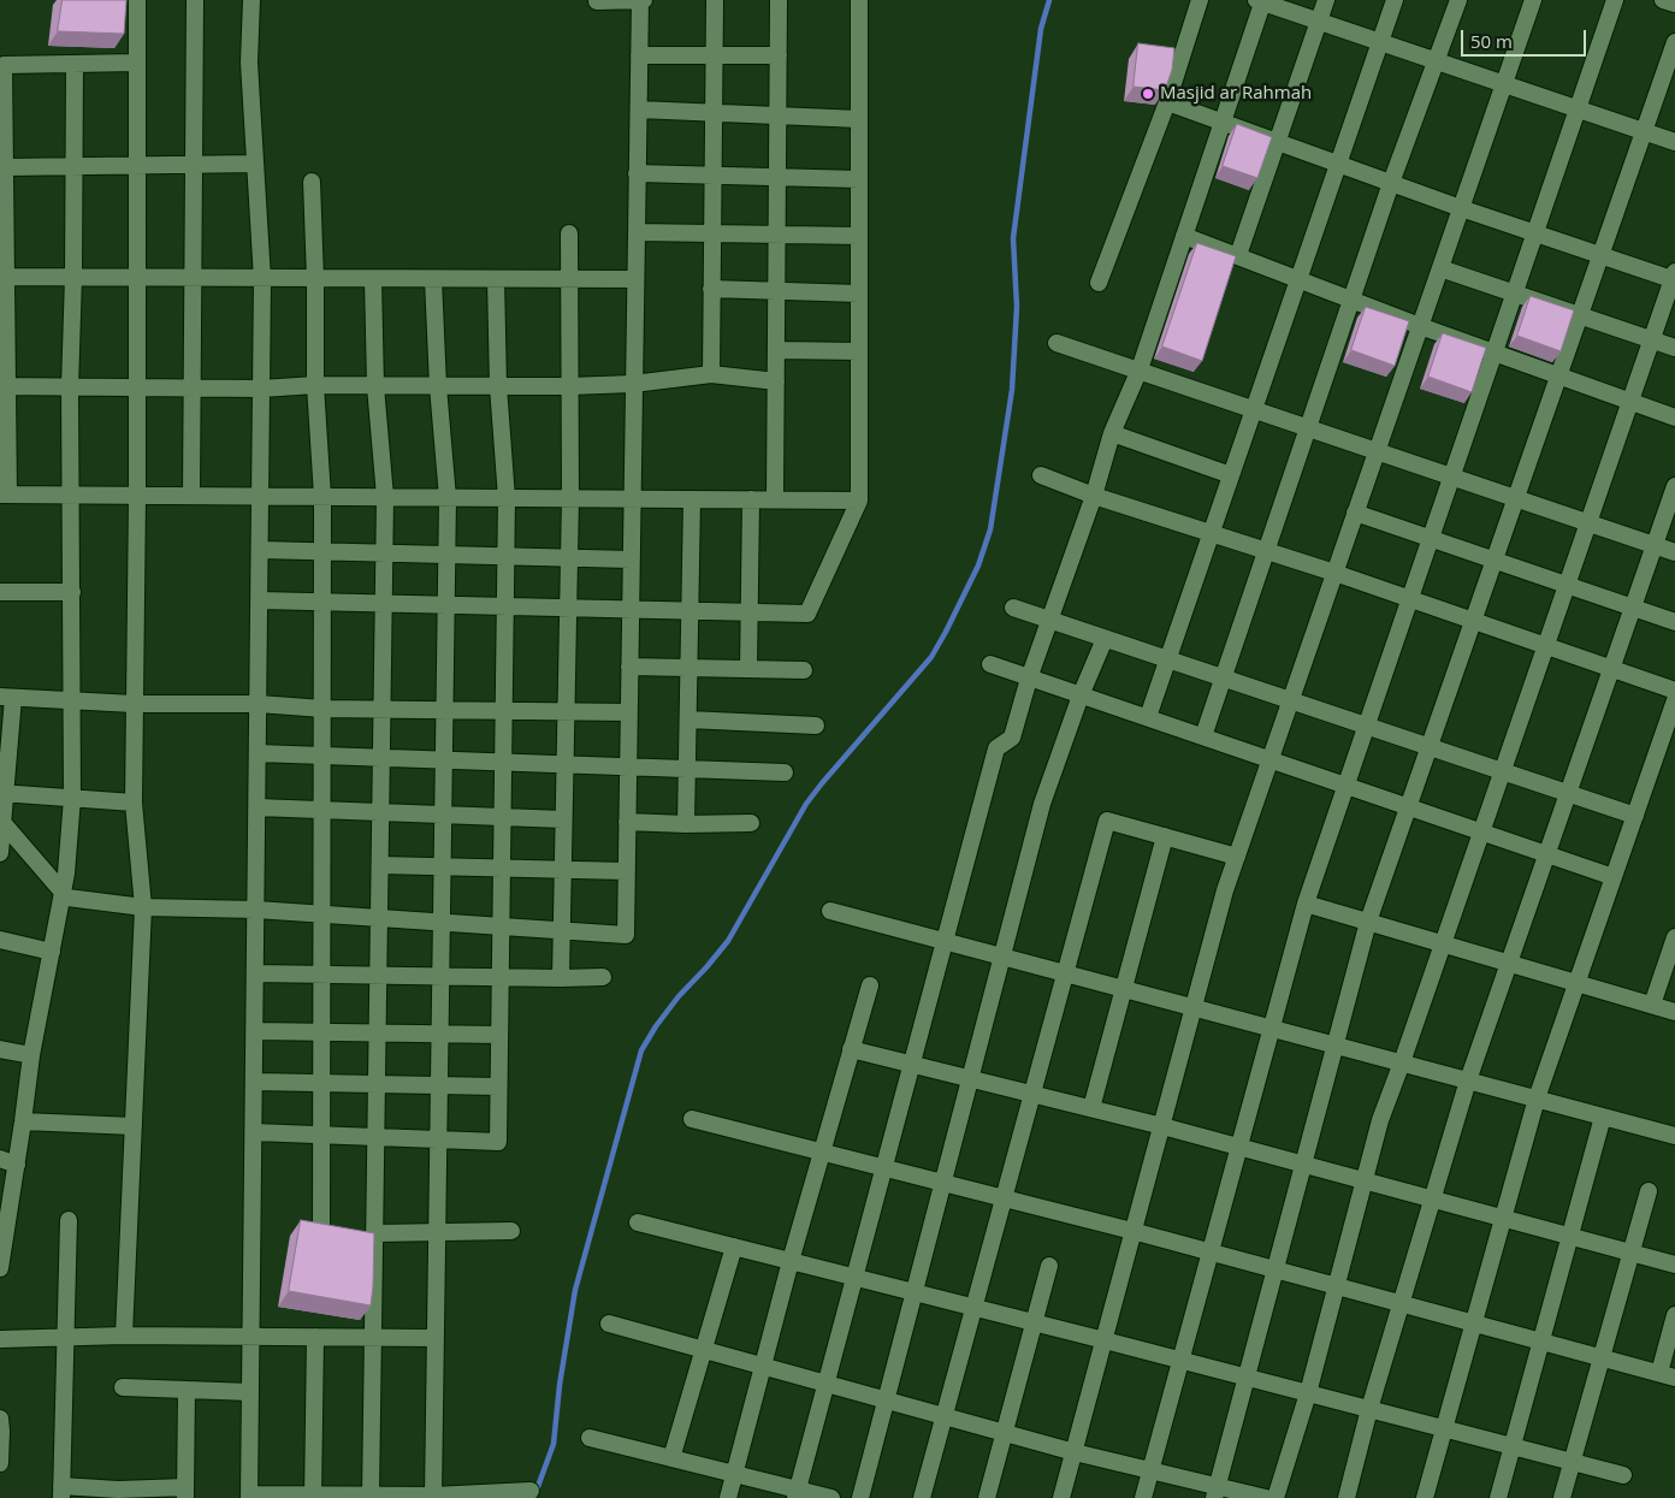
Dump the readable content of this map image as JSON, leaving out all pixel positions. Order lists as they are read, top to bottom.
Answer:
{
  "places": ["Masjid ar Rahmah"],
  "scale_bar": "50 m"
}
